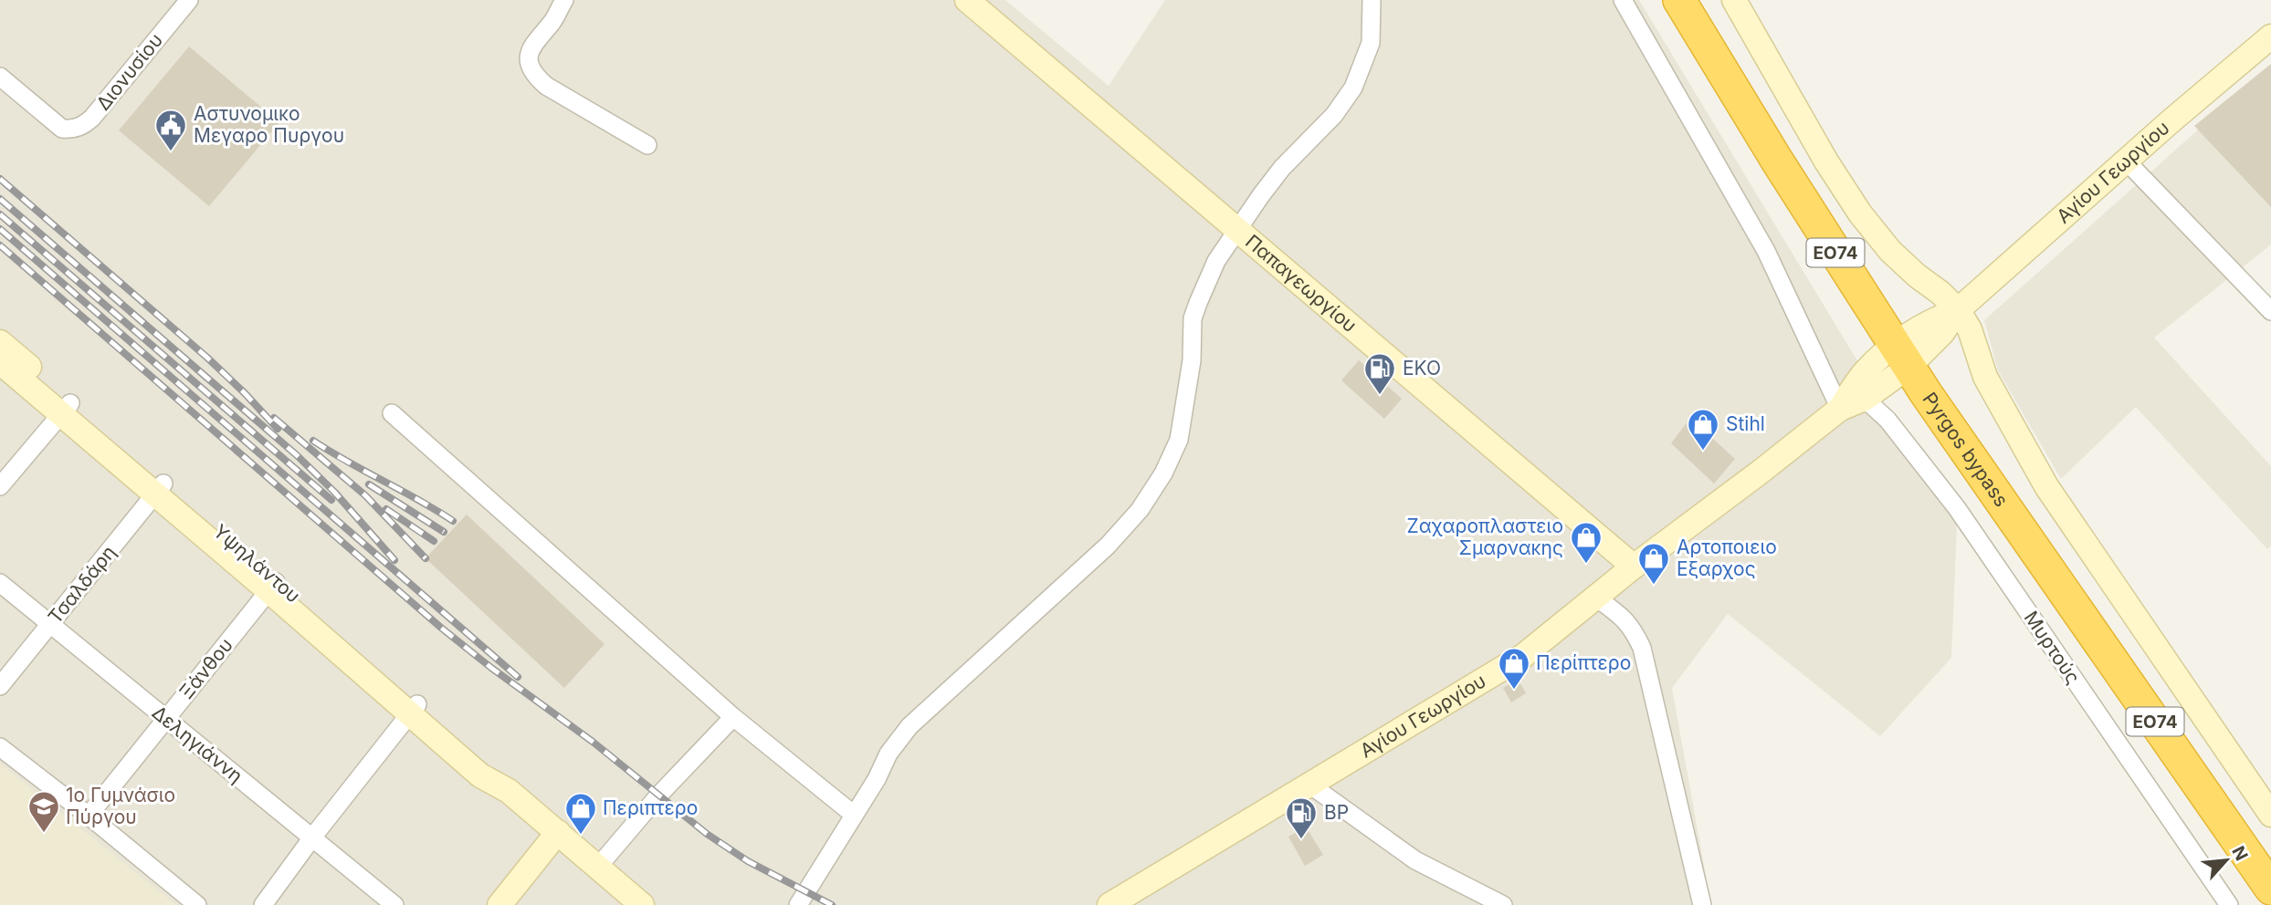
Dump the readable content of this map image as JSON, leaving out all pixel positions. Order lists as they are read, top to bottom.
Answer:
{
  "streets": {
    "highway": ["ΕΟ74", "Pyrgos bypass"],
    "street": [
      "Διονυσίου",
      "Αγίου Γεωργίου",
      "Παπαγεωργίου",
      "Υψηλάντου",
      "Τσαλδάρη",
      "Μυρτούς",
      "Ξάνθου",
      "Δεληγιάννη"
    ]
  },
  "crossings": [
    ["Αγίου Γεωργίου", "Παπαγεωργίου"],
    ["Αγίου Γεωργίου", "Pyrgos bypass"],
    ["Αγίου Γεωργίου", "Μυρτούς"],
    ["Υψηλάντου", "Τσαλδάρη"],
    ["Υψηλάντου", "Ξάνθου"],
    ["Τσαλδάρη", "Δεληγιάννη"],
    ["Ξάνθου", "Δεληγιάννη"]
  ],
  "places": {
    "public building": ["Αστυνομικο Μεγαρο Πυργου"],
    "fuel station": ["EKO", "BP"],
    "shop": [
      "Stihl",
      "Ζαχαροπλαστειο Σμαρνακης",
      "Αρτοποιειο Εξαρχος",
      "Περίπτερο",
      "Περιπτερο"
    ],
    "school or university": ["1ο Γυμνάσιο Πύργου"]
  },
  "north": "top right"
}
